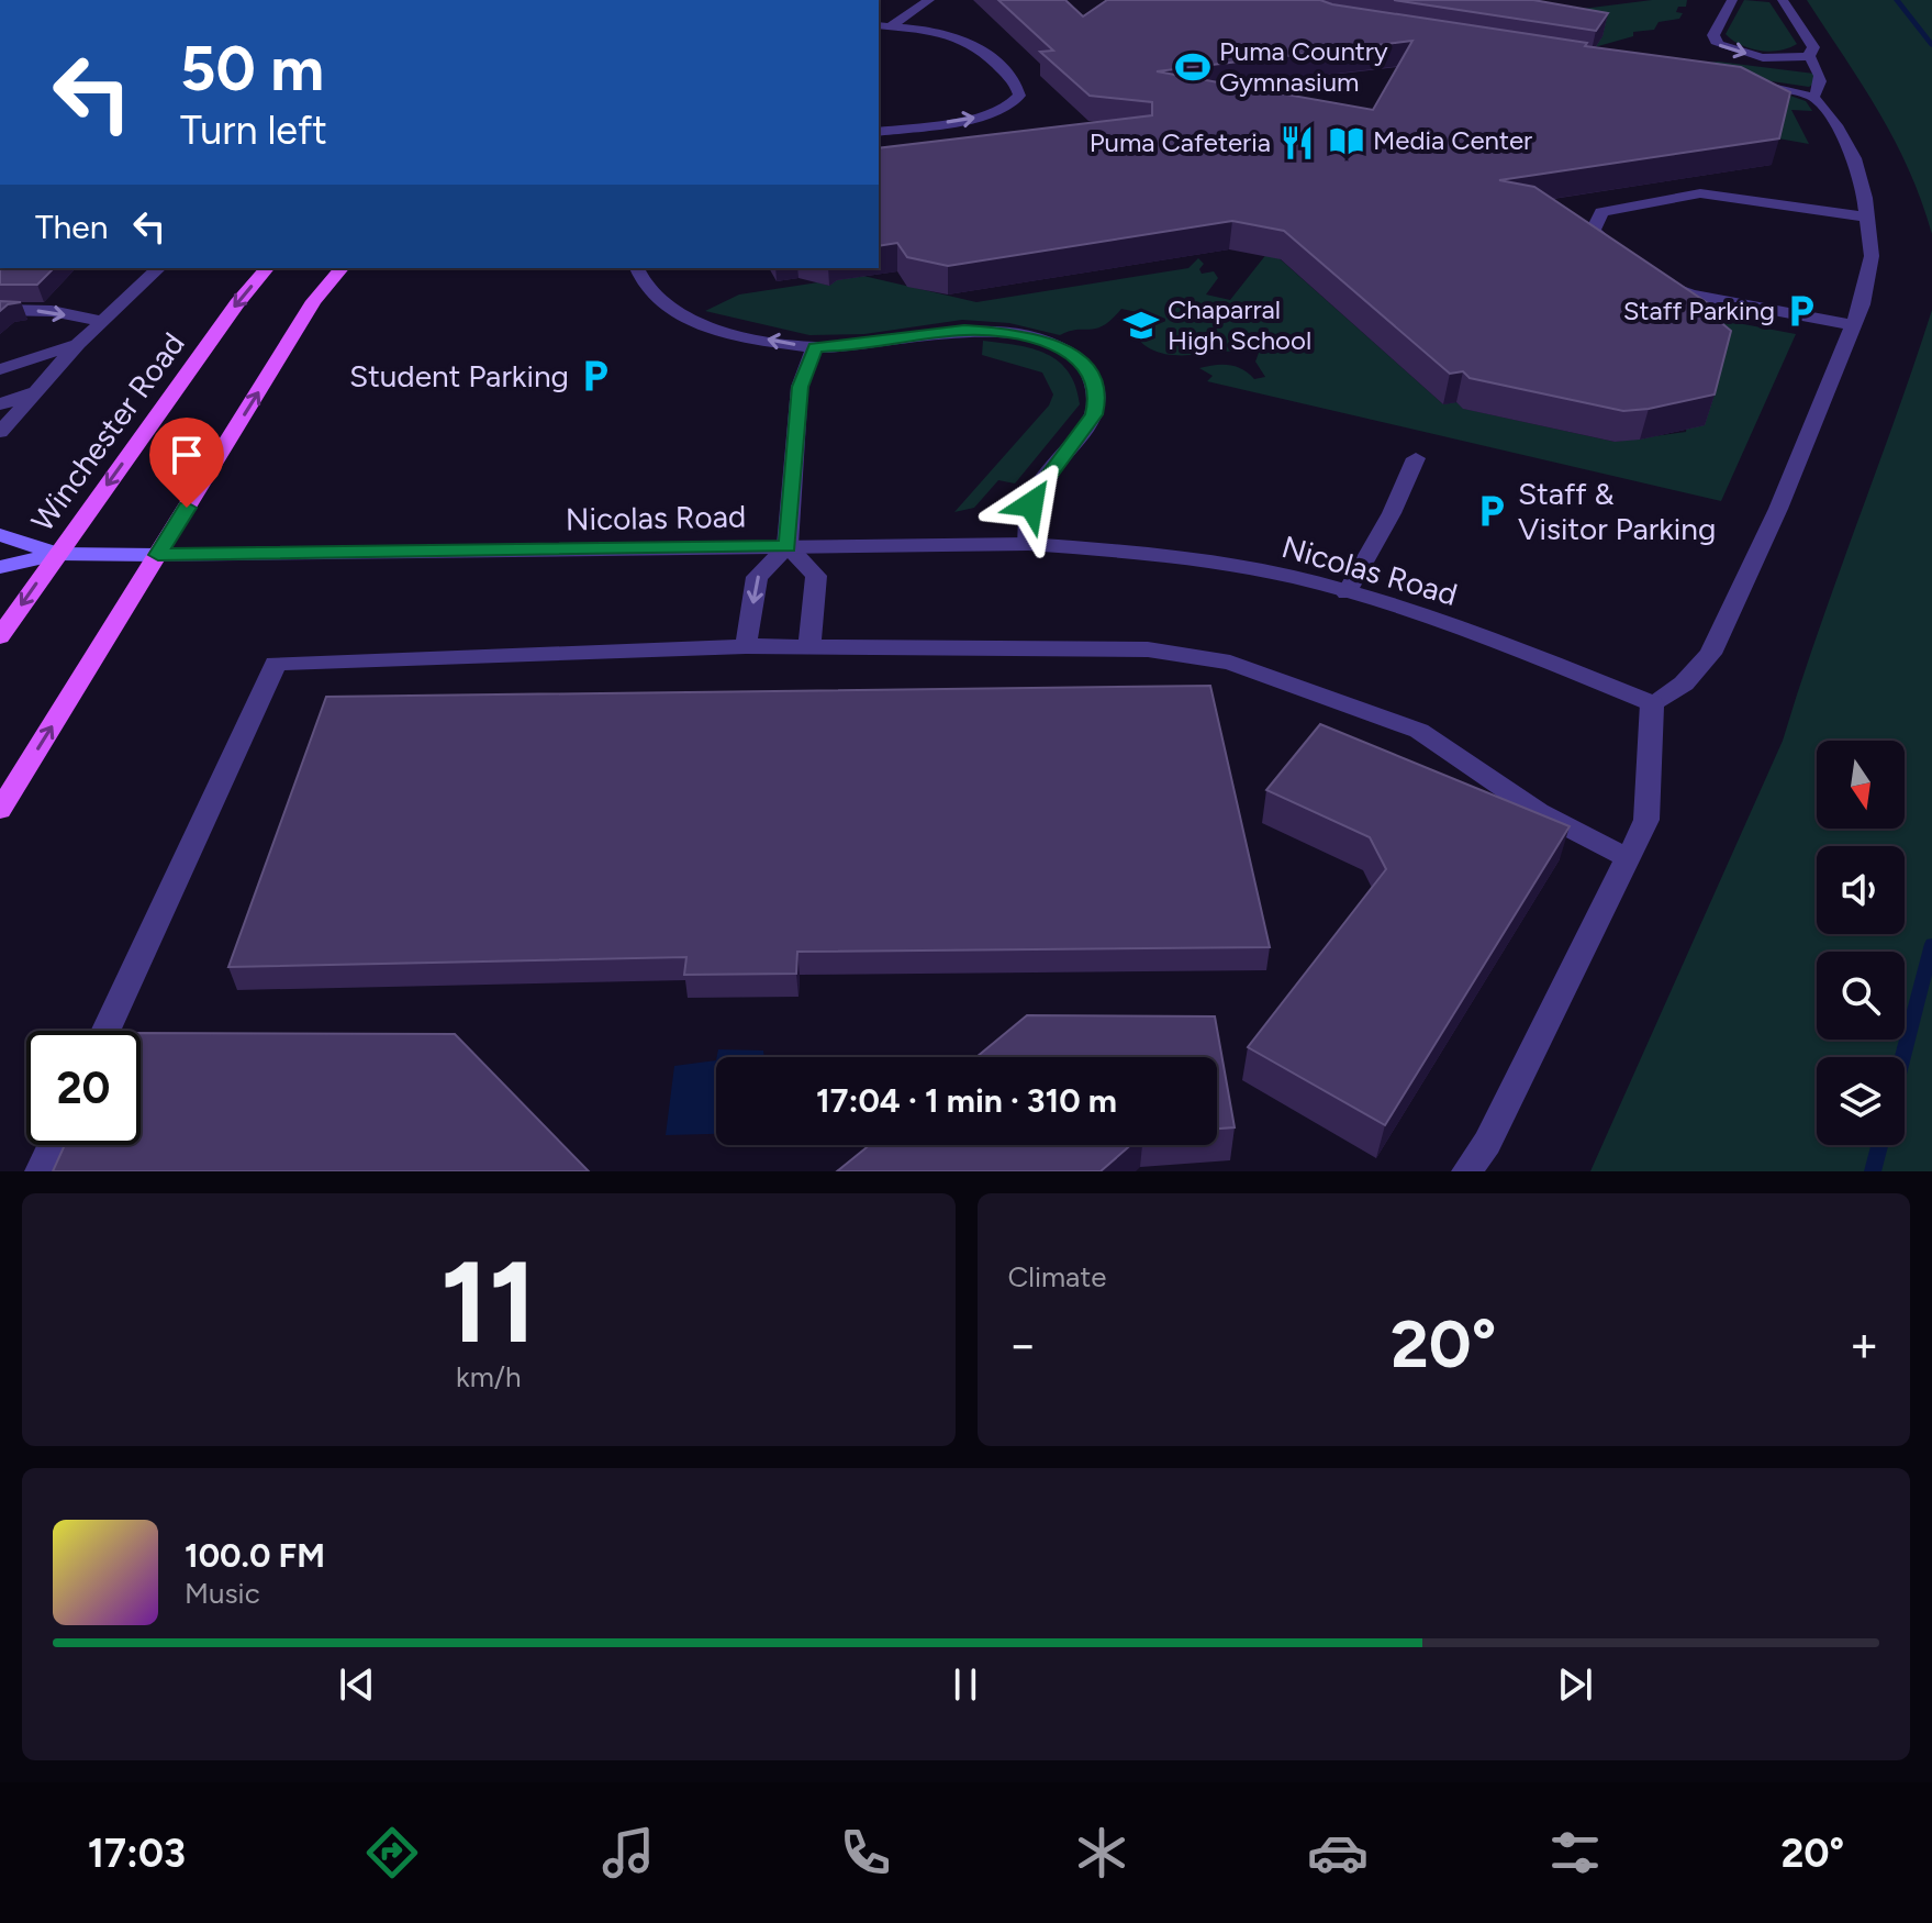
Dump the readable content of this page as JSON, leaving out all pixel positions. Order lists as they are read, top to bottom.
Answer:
{
  "streets": {
    "main road": ["Winchester Road", "Nicolas Road"]
  },
  "crossings": [
    ["Winchester Road", "Nicolas Road"]
  ],
  "places": {
    "sports": ["Puma Country Gymnasium"],
    "library": ["Media Center"],
    "restaurant": ["Puma Cafeteria"],
    "parking": ["Staff Parking", "Student Parking", "Staff & Visitor Parking"],
    "school or university": ["Chaparral High School"]
  },
  "north": "bottom",
  "page": {
    "turn": ["50 m", "Turn left"],
    "then": "Then",
    "limit": "20",
    "trip": "17:04 · 1 min · 310 m",
    "tile": [
      ["11", "km/h"],
      "Climate"
    ],
    "heat": ["−", "20°", "+"],
    "song": ["100.0 FM", "Music"],
    "tabs": ["17:03", "20°"]
  }
}
